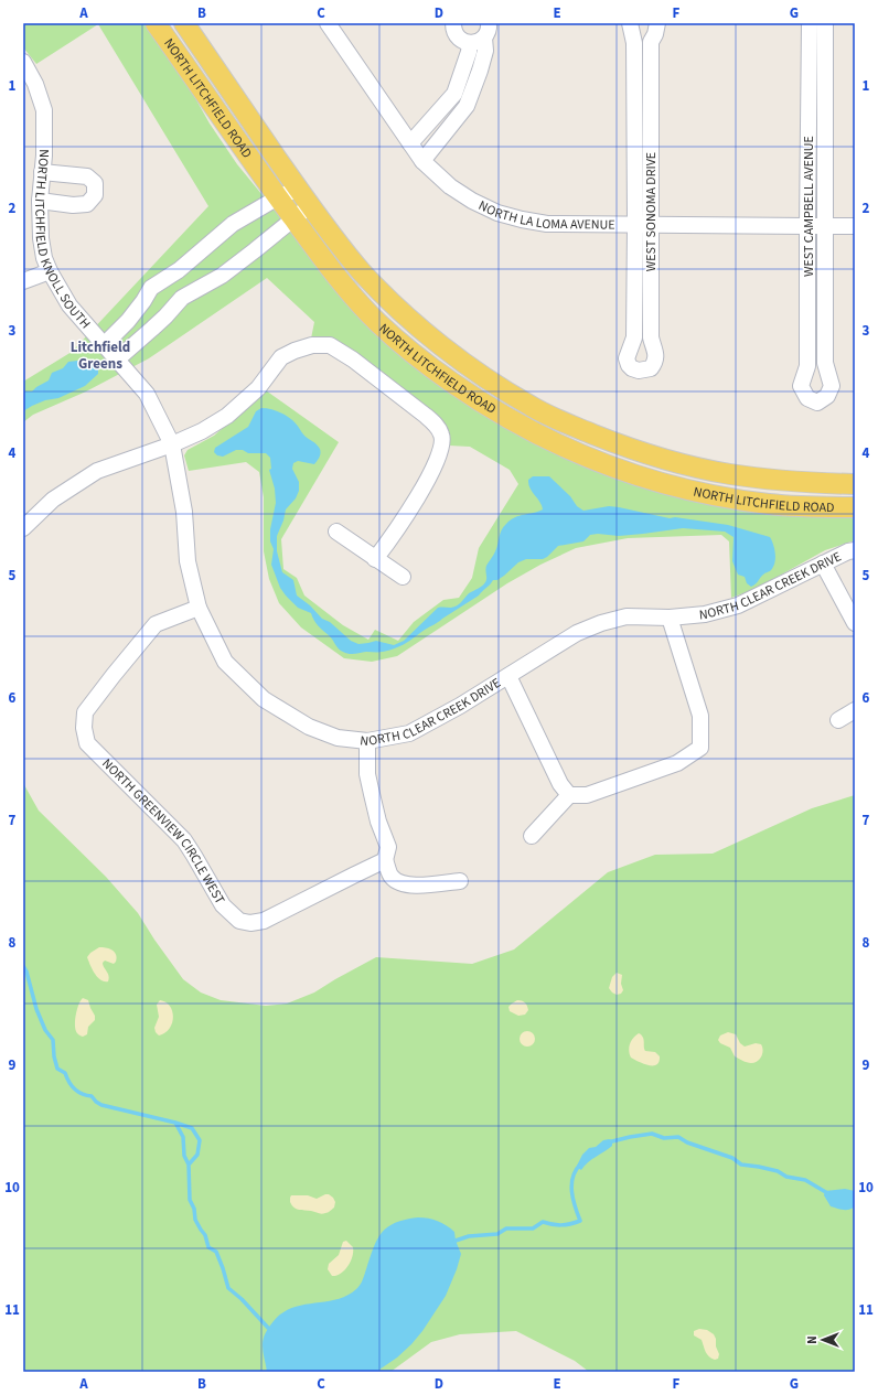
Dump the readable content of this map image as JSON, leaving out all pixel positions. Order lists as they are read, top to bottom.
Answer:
{
  "streets": {
    "main road": ["NORTH LITCHFIELD ROAD"],
    "street": [
      "WEST CAMPBELL AVENUE",
      "WEST SONOMA DRIVE",
      "NORTH LA LOMA AVENUE",
      "NORTH LITCHFIELD KNOLL SOUTH",
      "NORTH CLEAR CREEK DRIVE",
      "NORTH GREENVIEW CIRCLE WEST"
    ]
  },
  "crossings": [
    ["WEST CAMPBELL AVENUE", "NORTH LA LOMA AVENUE"],
    ["WEST SONOMA DRIVE", "NORTH LA LOMA AVENUE"],
    ["NORTH LITCHFIELD KNOLL SOUTH", "NORTH CLEAR CREEK DRIVE"],
    ["NORTH CLEAR CREEK DRIVE", "NORTH GREENVIEW CIRCLE WEST"]
  ],
  "districts": ["Litchfield Greens"],
  "north": "left",
  "grid": {
    "columns": [
      "A",
      "B",
      "C",
      "D",
      "E",
      "F",
      "G"
    ],
    "rows": [
      "1",
      "2",
      "3",
      "4",
      "5",
      "6",
      "7",
      "8",
      "9",
      "10",
      "11"
    ]
  }
}
